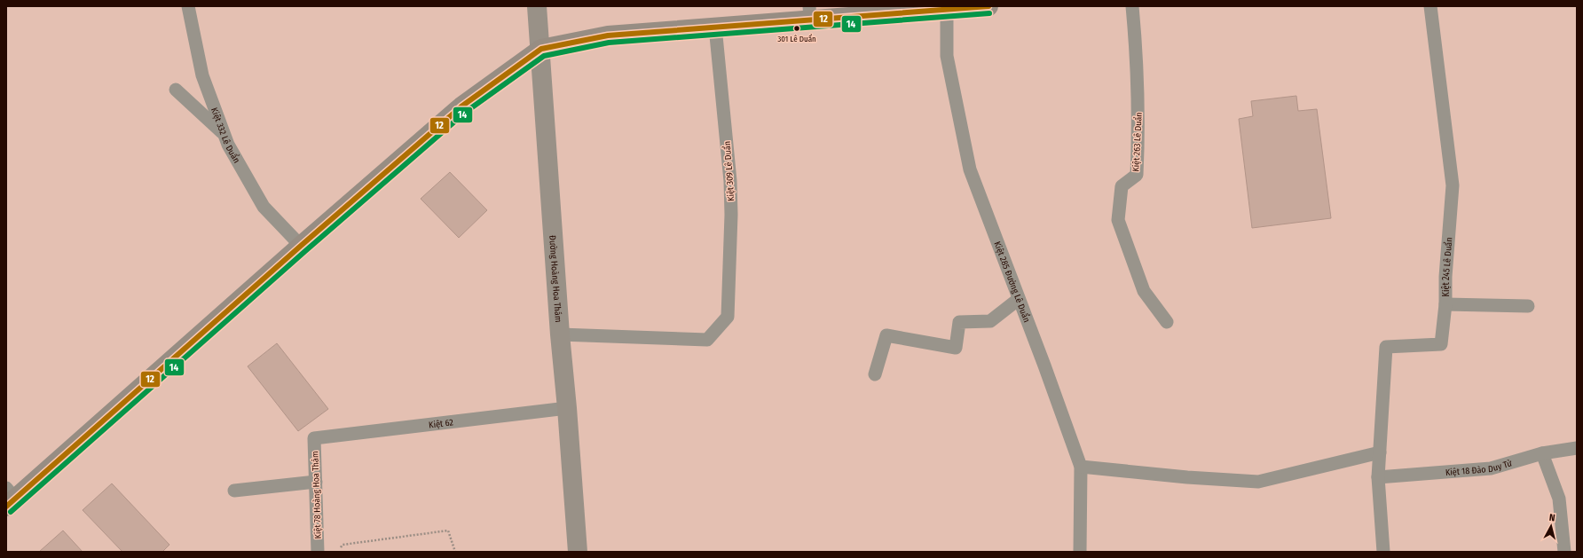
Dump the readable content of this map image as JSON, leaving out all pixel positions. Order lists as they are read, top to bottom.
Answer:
{
  "streets": {
    "main road": ["Đường Hoàng Hoa Thám"],
    "lane": [
      "Kiệt 332 Lê Duẩn",
      "Kiệt 263 Lê Duẩn",
      "Kiệt 309 Lê Duẩn",
      "Kiệt 245 Lê Duẩn",
      "Kiệt 285 Đường Lê Duẩn",
      "Kiệt 62",
      "Kiệt 18 Đào Duy Từ",
      "Kiệt 78 Hoàng Hoa Thám"
    ]
  },
  "crossings": [
    ["Kiệt 309 Lê Duẩn", "Đường Hoàng Hoa Thám"],
    ["Kiệt 245 Lê Duẩn", "Kiệt 18 Đào Duy Từ"],
    ["Đường Hoàng Hoa Thám", "Kiệt 62"],
    ["Kiệt 62", "Kiệt 78 Hoàng Hoa Thám"]
  ],
  "places": ["301 Lê Duẩn"],
  "lines": ["transit line 12", "transit line 14"],
  "north": "top"
}
